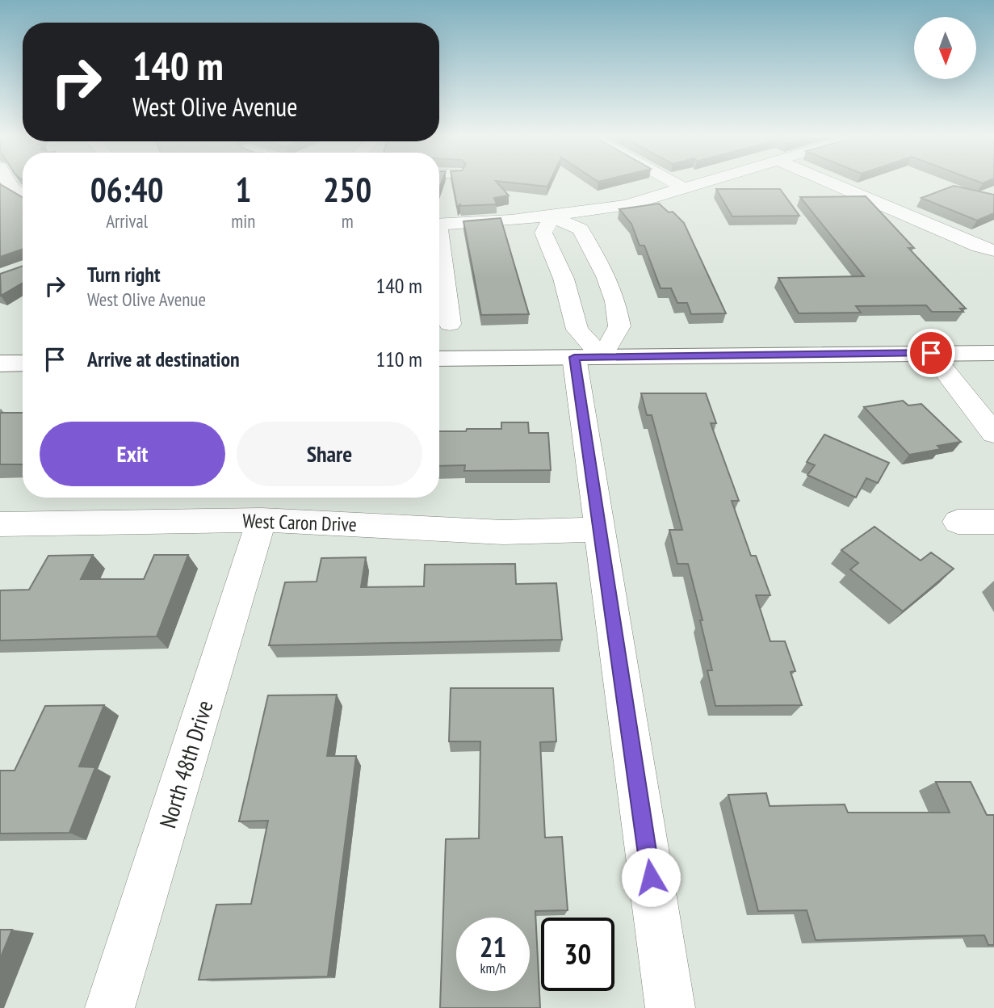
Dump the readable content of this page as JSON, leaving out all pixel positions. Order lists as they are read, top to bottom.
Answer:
{
  "streets": {
    "street": ["West Caron Drive", "North 48th Drive"]
  },
  "crossings": [
    ["West Caron Drive", "North 48th Drive"]
  ],
  "north": "bottom",
  "page": {
    "turn": ["140 m", "West Olive Avenue"],
    "eta": [
      "06:40",
      "Arrival",
      "1",
      "min",
      "250",
      "m"
    ],
    "list": [
      {
        "name": "Turn right",
        "note": "West Olive Avenue",
        "value": "140 m"
      },
      {
        "name": "Arrive at destination",
        "value": "110 m"
      }
    ],
    "buttons": ["Exit", "Share"],
    "speed": "21 km/h",
    "limit": "30"
  }
}
